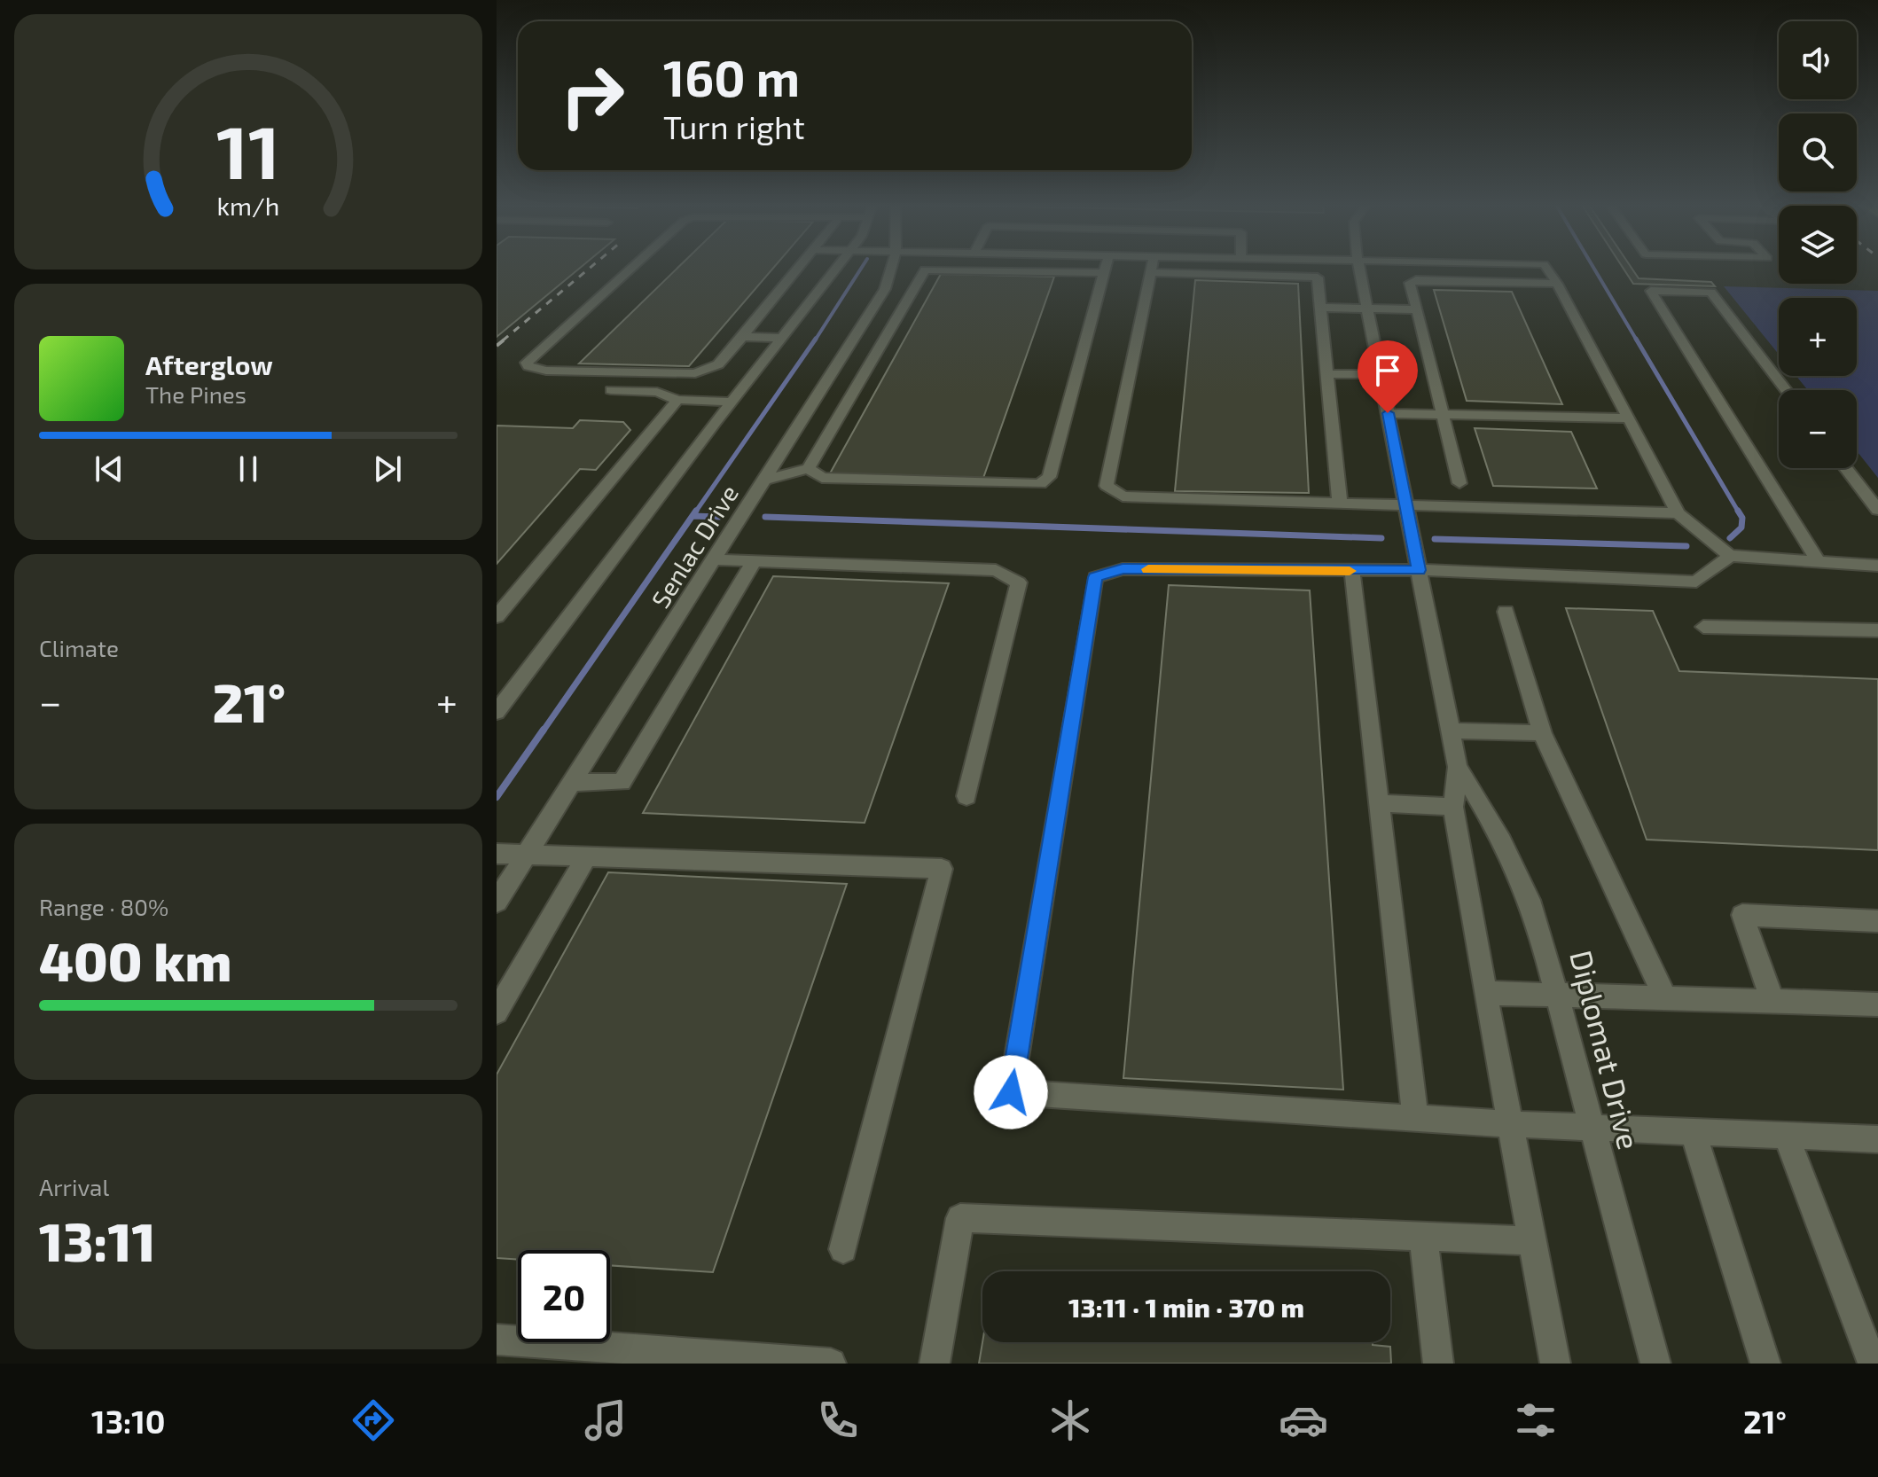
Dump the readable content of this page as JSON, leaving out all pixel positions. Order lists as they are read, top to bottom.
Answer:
{
  "streets": {
    "street": ["Senlac Drive", "Diplomat Drive"]
  },
  "page": {
    "map_buttons": ["+", "−"],
    "turn": ["160 m", "Turn right"],
    "song": ["Afterglow", "The Pines"],
    "tile": [
      "Climate",
      ["Range · 80%", "400 km"],
      ["Arrival", "13:11"]
    ],
    "heat": ["−", "21°", "+"],
    "limit": "20",
    "trip": "13:11 · 1 min · 370 m",
    "tabs": ["13:10", "21°"],
    "gauge": ["11", "km/h"]
  }
}
